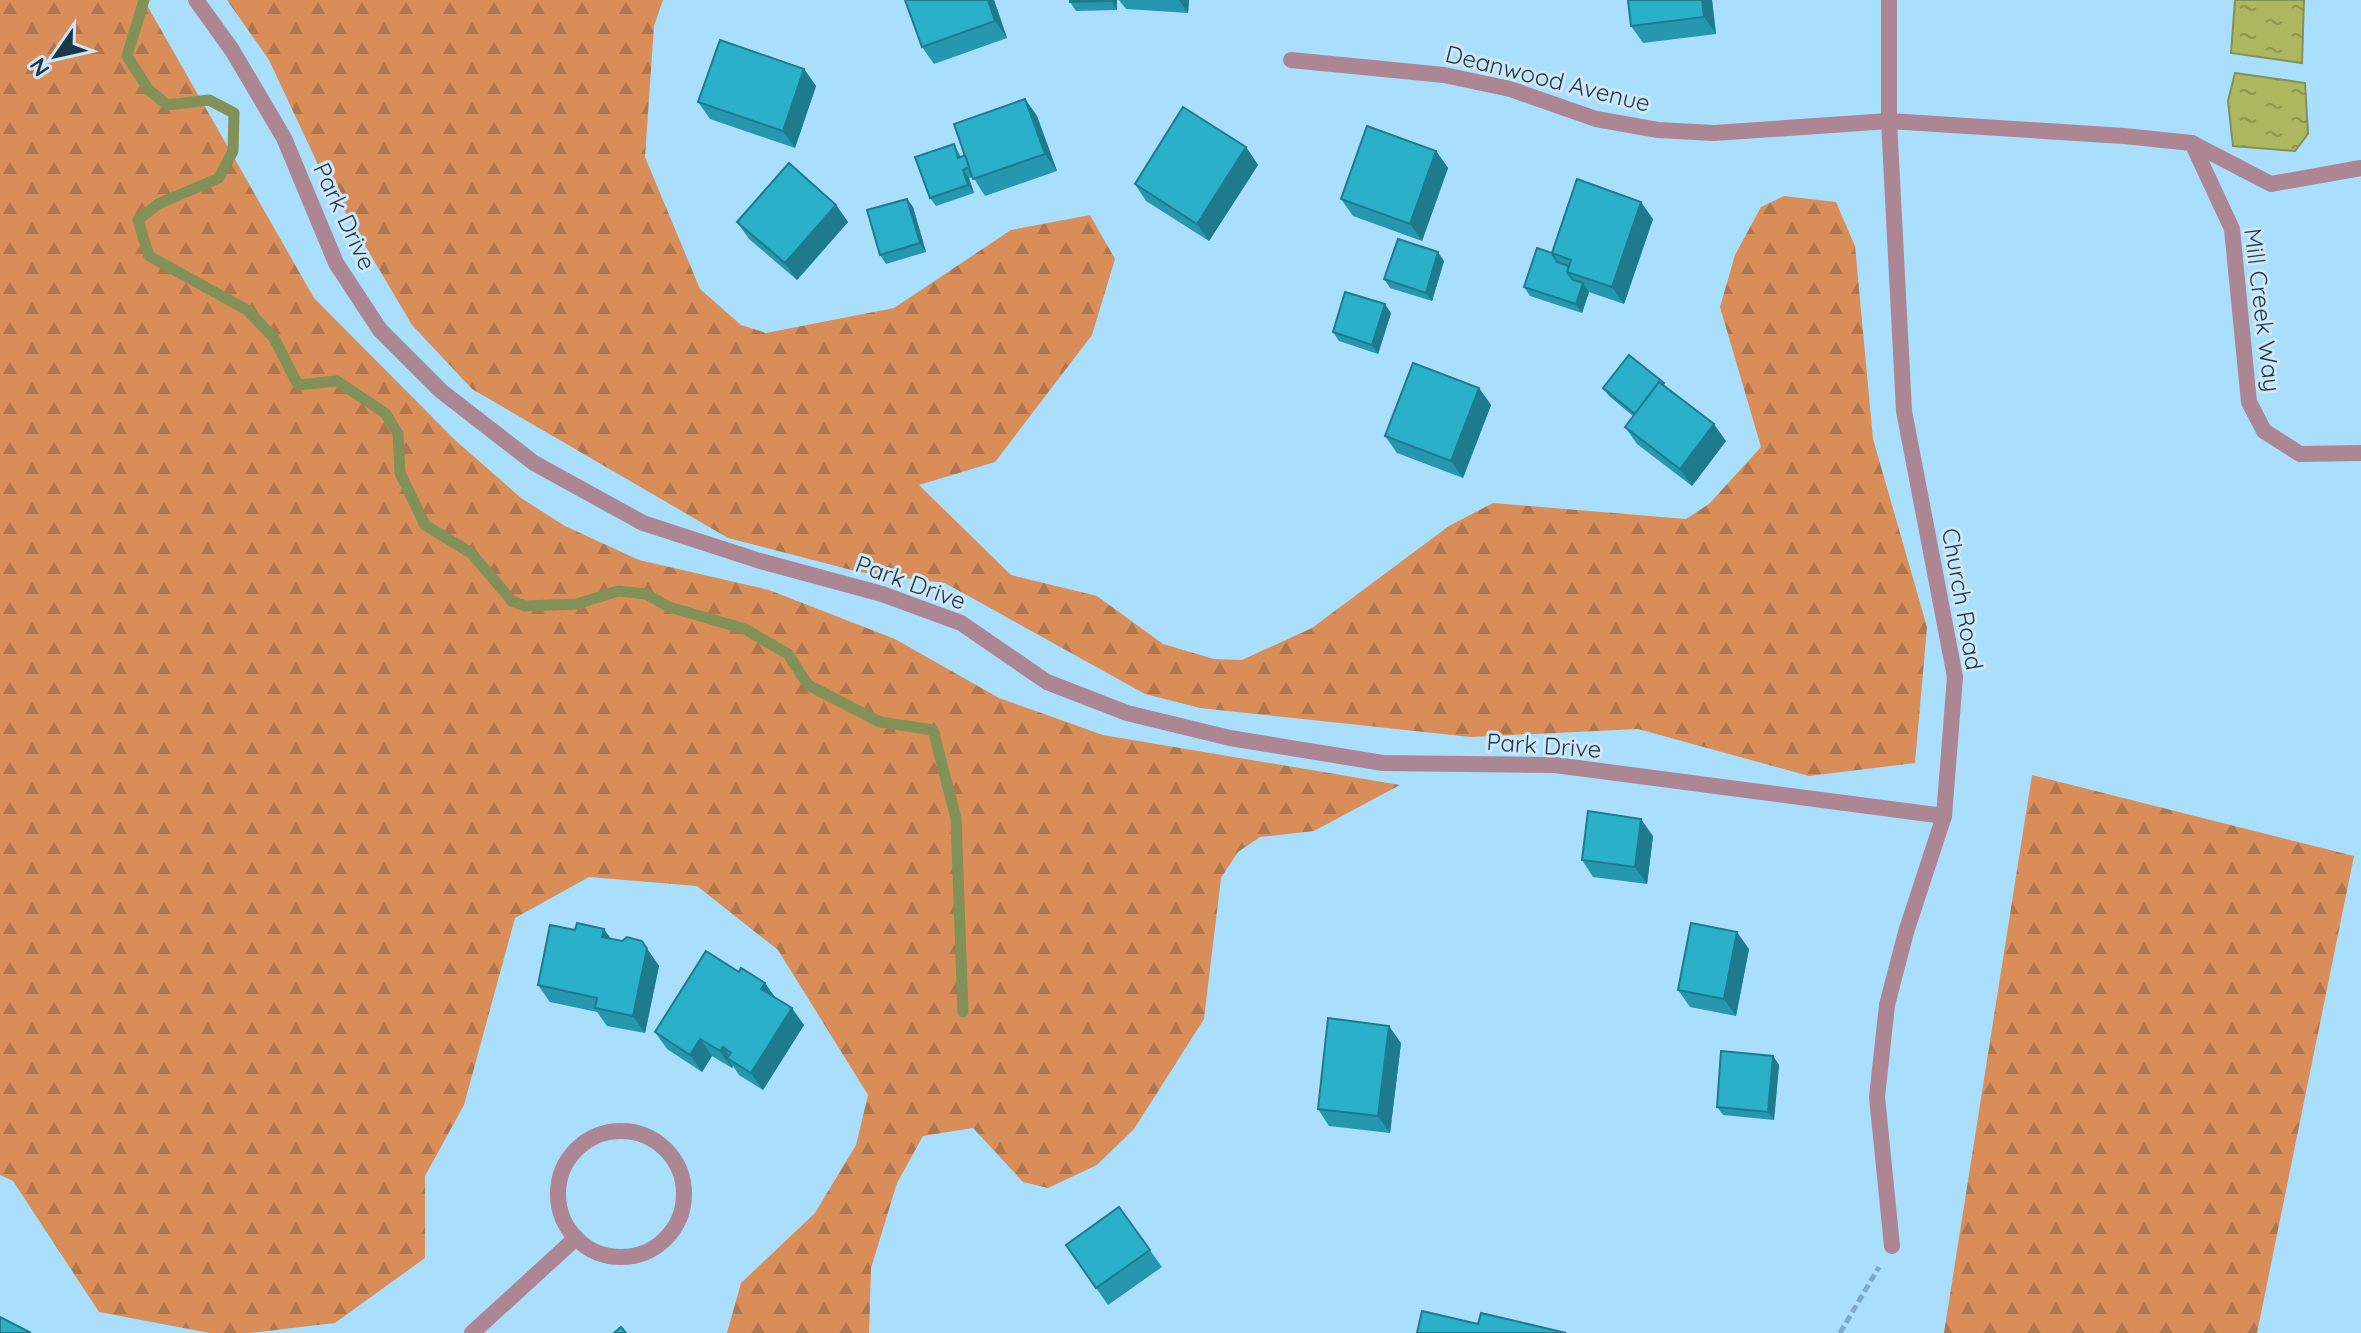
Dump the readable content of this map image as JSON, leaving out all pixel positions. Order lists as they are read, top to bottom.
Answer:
{
  "streets": {
    "street": [
      "Deanwood Avenue",
      "Park Drive",
      "Mill Creek Way",
      "Church Road"
    ]
  },
  "crossings": [
    ["Deanwood Avenue", "Church Road"],
    ["Park Drive", "Church Road"]
  ],
  "north": "bottom left"
}
